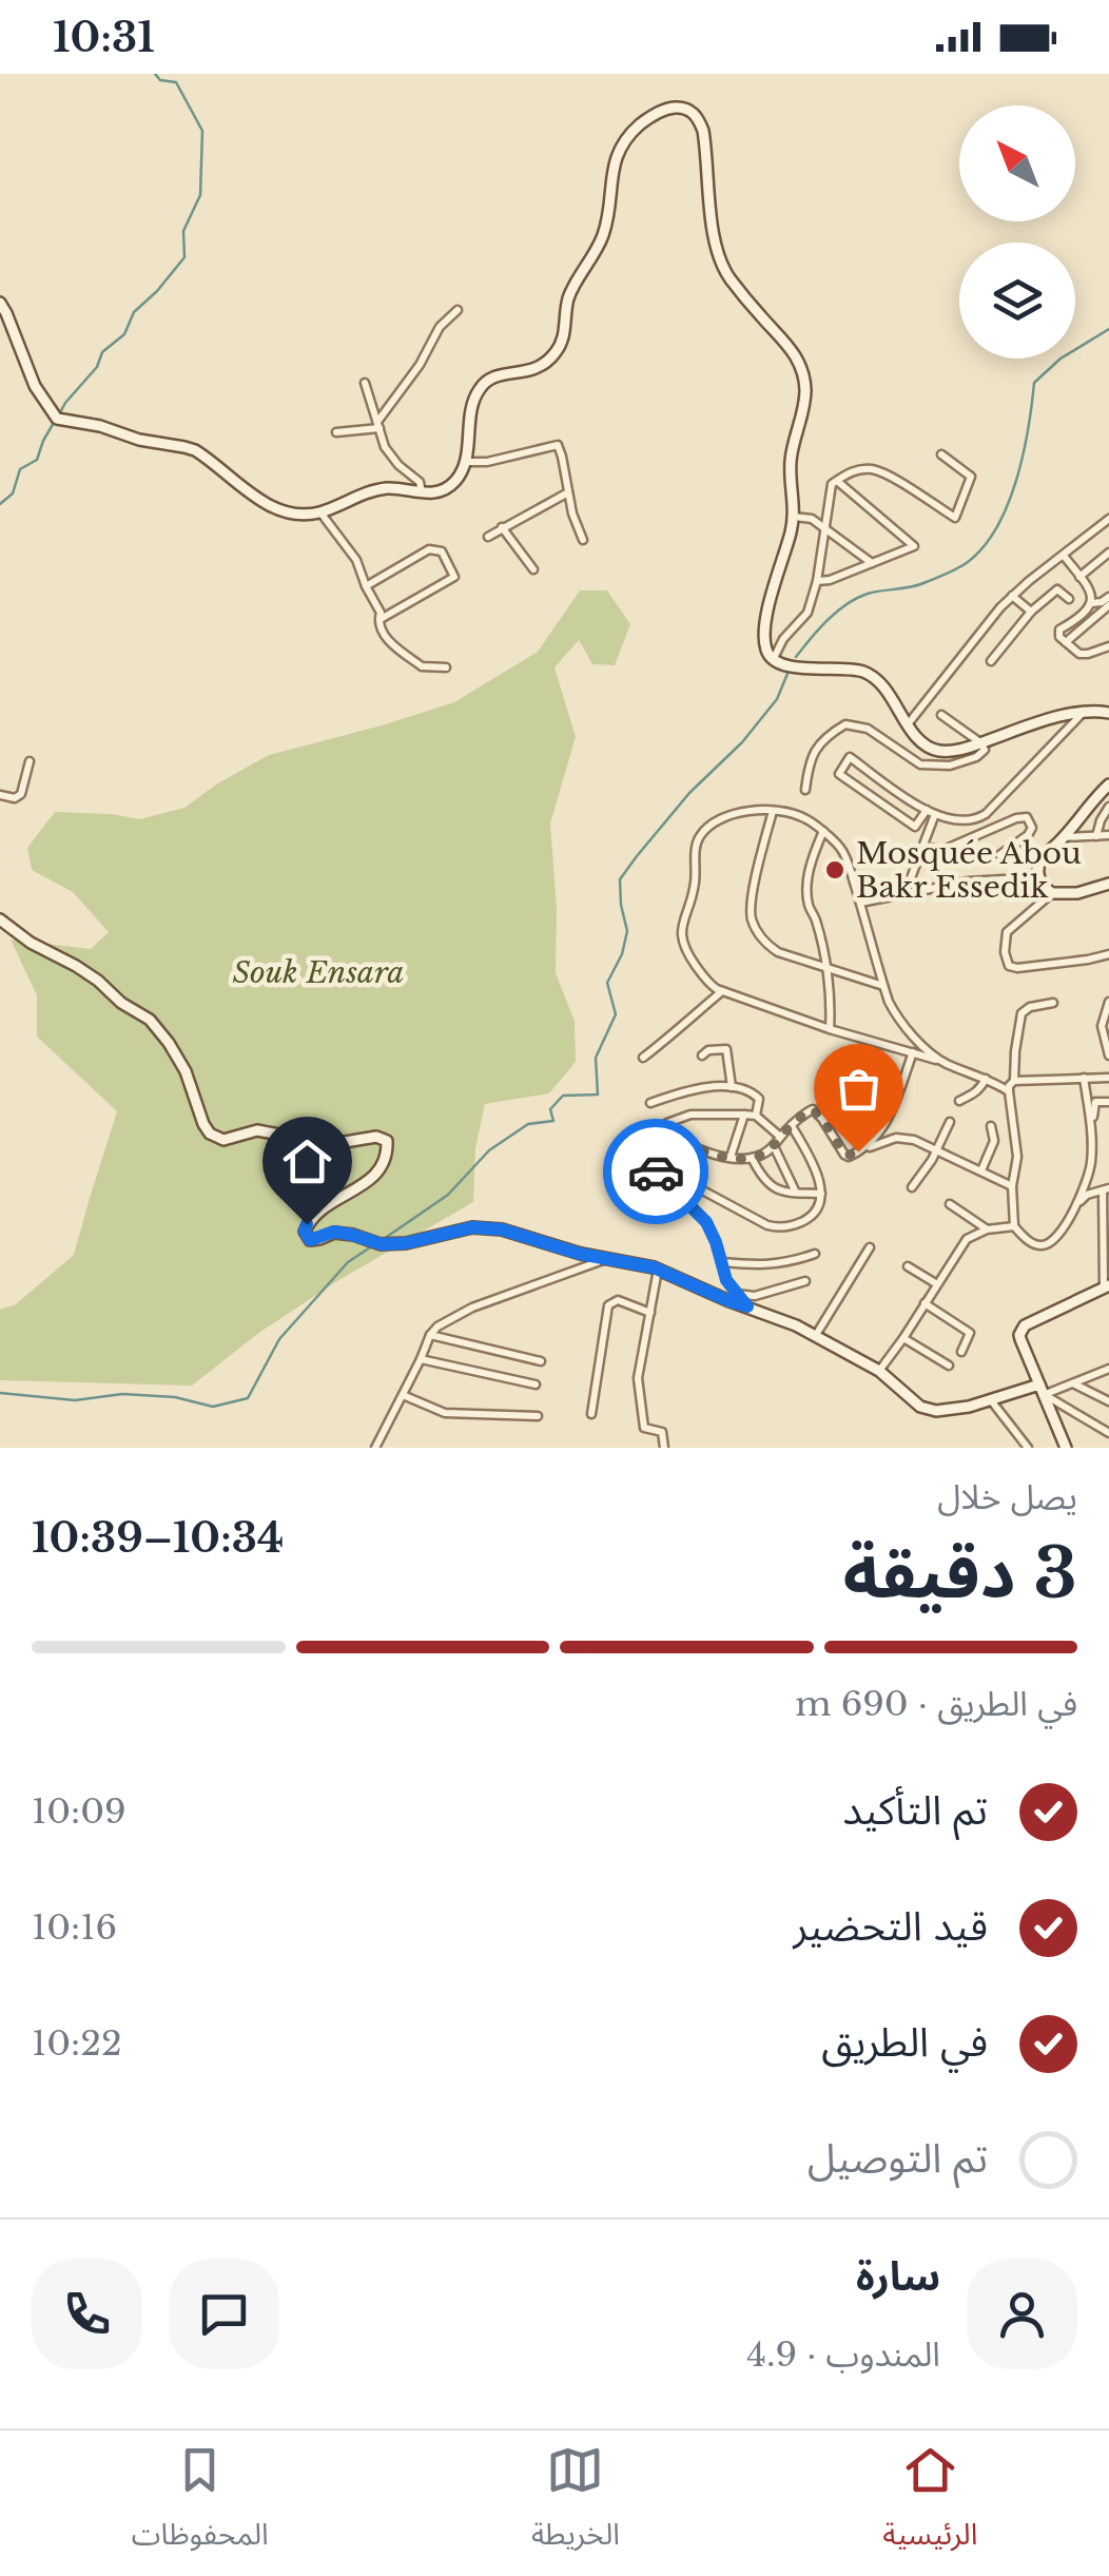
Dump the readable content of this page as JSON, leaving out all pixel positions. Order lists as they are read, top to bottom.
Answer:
{
  "parks": ["Souk Ensara"],
  "places": ["Mosquée Abou Bakr Essedik"],
  "north": "top left",
  "page": {
    "status": "10:31",
    "heading": ["3 دقيقة", "يصل خلال", "10:34–10:39"],
    "panel": ["سارة", "المندوب · 4.9"],
    "bar": "في الطريق · 690 m",
    "list": [
      ["تم التأكيد", "10:09"],
      ["قيد التحضير", "10:16"],
      ["في الطريق", "10:22"],
      "تم التوصيل"
    ],
    "tabs": ["الرئيسية", "الخريطة", "المحفوظات"]
  }
}
